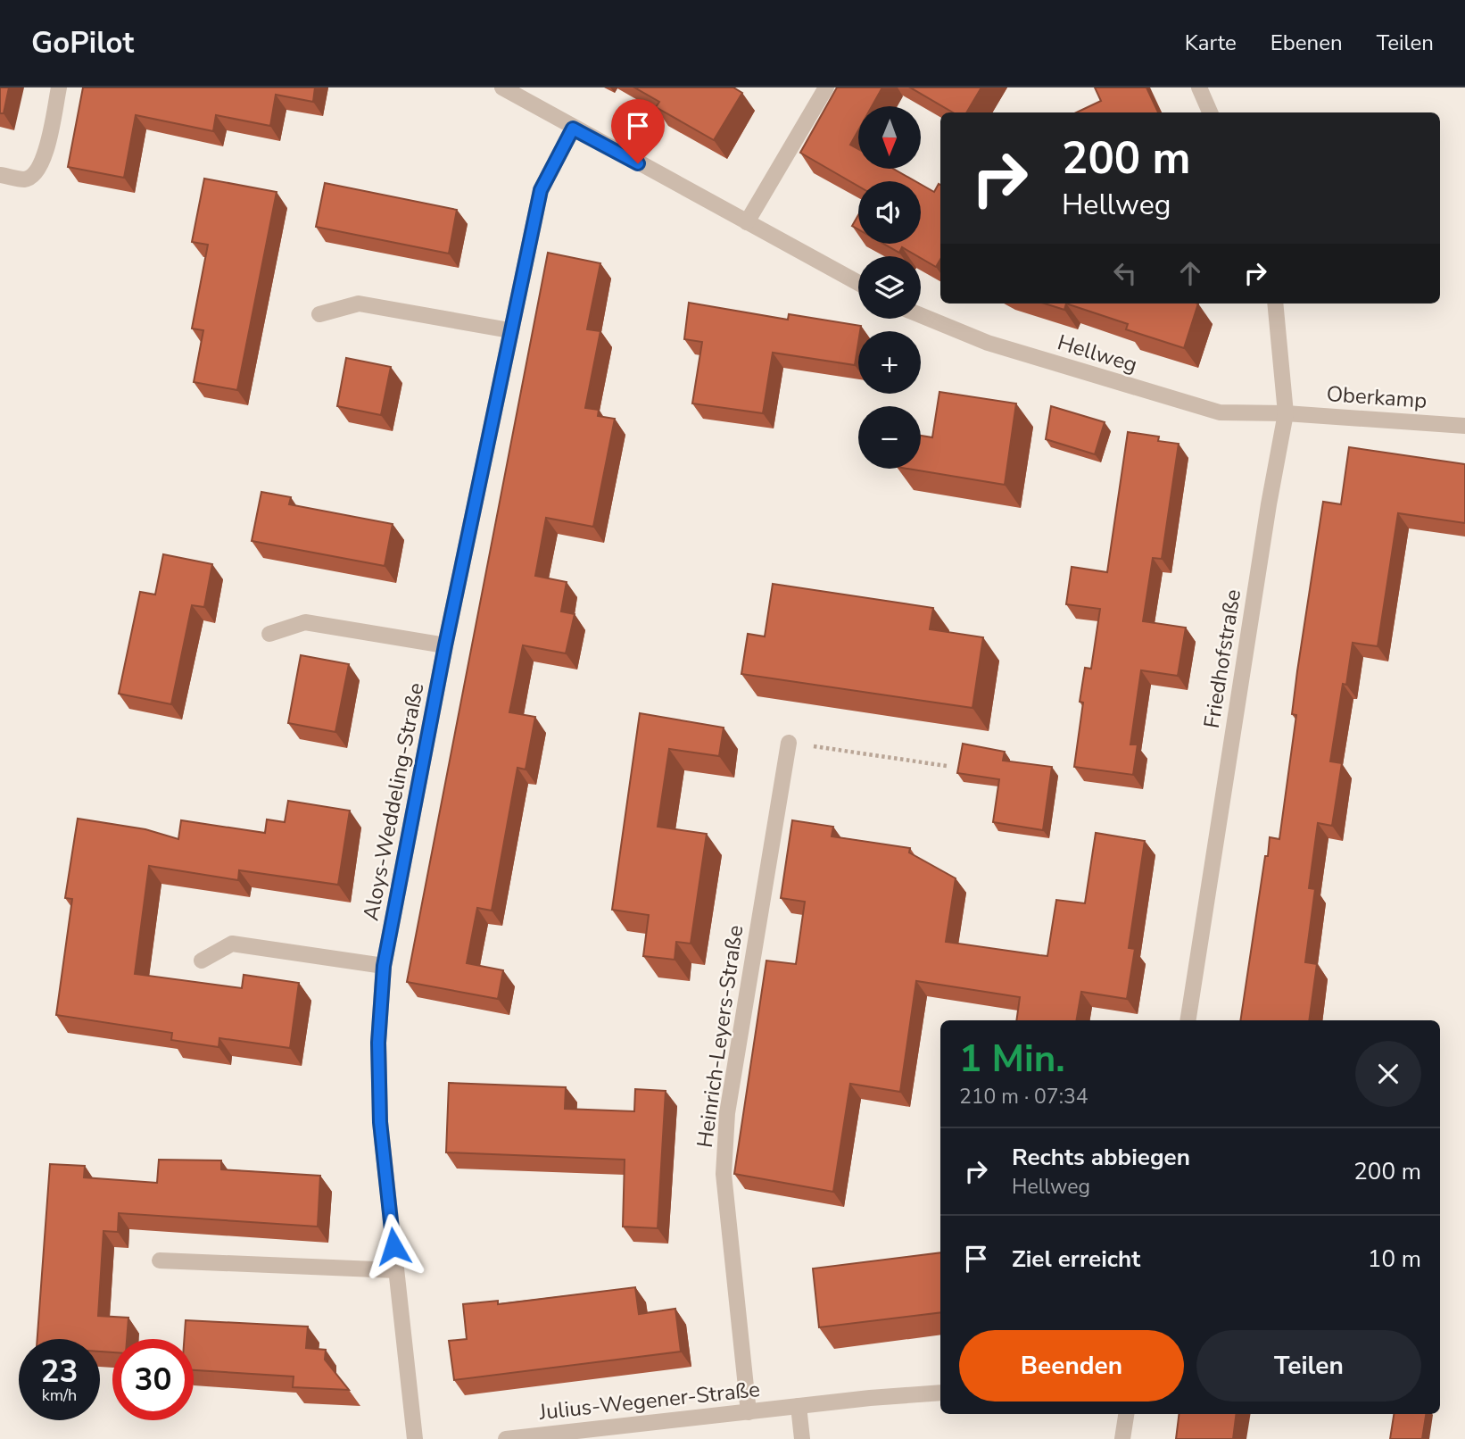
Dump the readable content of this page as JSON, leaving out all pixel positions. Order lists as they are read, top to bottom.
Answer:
{
  "streets": {
    "street": [
      "Hellweg",
      "Oberkamp",
      "Friedhofstraße",
      "Aloys-Weddeling-Straße",
      "Heinrich-Leyers-Straße",
      "Julius-Wegener-Straße"
    ]
  },
  "crossings": [
    ["Hellweg", "Oberkamp"],
    ["Hellweg", "Friedhofstraße"],
    ["Oberkamp", "Friedhofstraße"],
    ["Heinrich-Leyers-Straße", "Julius-Wegener-Straße"]
  ],
  "north": "bottom",
  "page": {
    "header": "GoPilot",
    "nav": ["Karte", "Ebenen", "Teilen"],
    "map_buttons": ["+", "−"],
    "turn": ["200 m", "Hellweg"],
    "heading": ["1 Min.", "210 m · 07:34"],
    "list": [
      {
        "name": "Rechts abbiegen",
        "note": "Hellweg",
        "value": "200 m"
      },
      {
        "name": "Ziel erreicht",
        "value": "10 m"
      }
    ],
    "buttons": ["Beenden", "Teilen"],
    "speed": "23 km/h",
    "limit": "30"
  }
}
